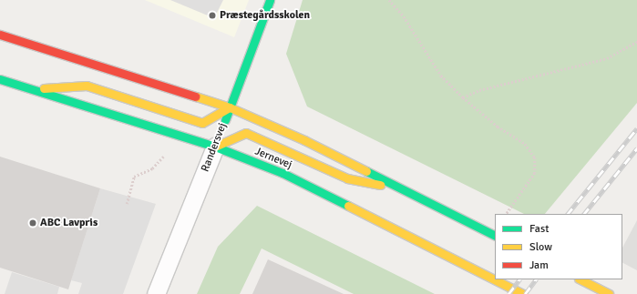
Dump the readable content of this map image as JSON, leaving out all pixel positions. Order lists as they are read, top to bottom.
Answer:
{
  "streets": {
    "main road": ["Randersvej", "Jernevej"]
  },
  "crossings": [
    ["Randersvej", "Jernevej"]
  ],
  "places": ["Præstegårdsskolen", "ABC Lavpris"],
  "legend": ["Fast", "Slow", "Jam"]
}
